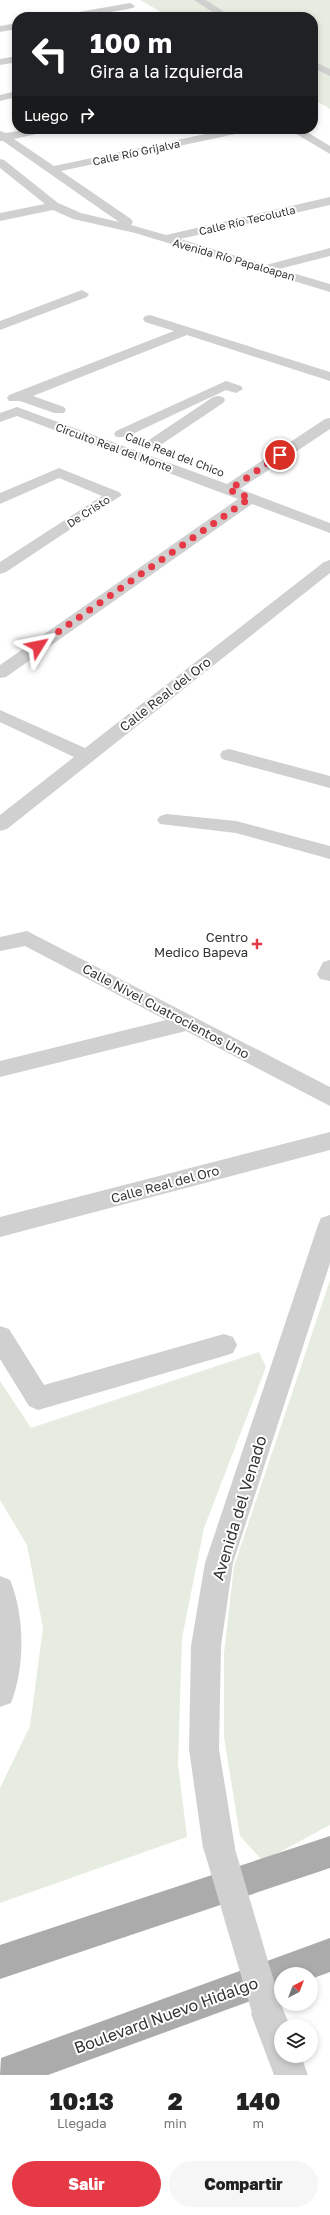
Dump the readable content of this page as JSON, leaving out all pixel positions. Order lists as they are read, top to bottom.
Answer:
{
  "streets": {
    "main road": ["Boulevard Nuevo Hidalgo"],
    "street": [
      "Calle Río Grijalva",
      "Calle Río Tecolutla",
      "Avenida Río Papaloapan",
      "Circuito Real del Monte",
      "Calle Real del Chico",
      "De Cristo",
      "Calle Real del Oro",
      "Calle Nivel Cuatrocientos Uno",
      "Avenida del Venado"
    ]
  },
  "crossings": [
    ["Calle Río Grijalva", "Avenida Río Papaloapan"],
    ["Calle Río Tecolutla", "Avenida Río Papaloapan"],
    ["Circuito Real del Monte", "Calle Real del Chico"]
  ],
  "places": {
    "health": ["Centro Medico Bapeva"]
  },
  "north": "top right",
  "page": {
    "turn": ["100 m", "Gira a la izquierda"],
    "then": "Luego",
    "eta": [
      "10:13",
      "Llegada",
      "2",
      "min",
      "140",
      "m"
    ],
    "buttons": ["Salir", "Compartir"]
  }
}
